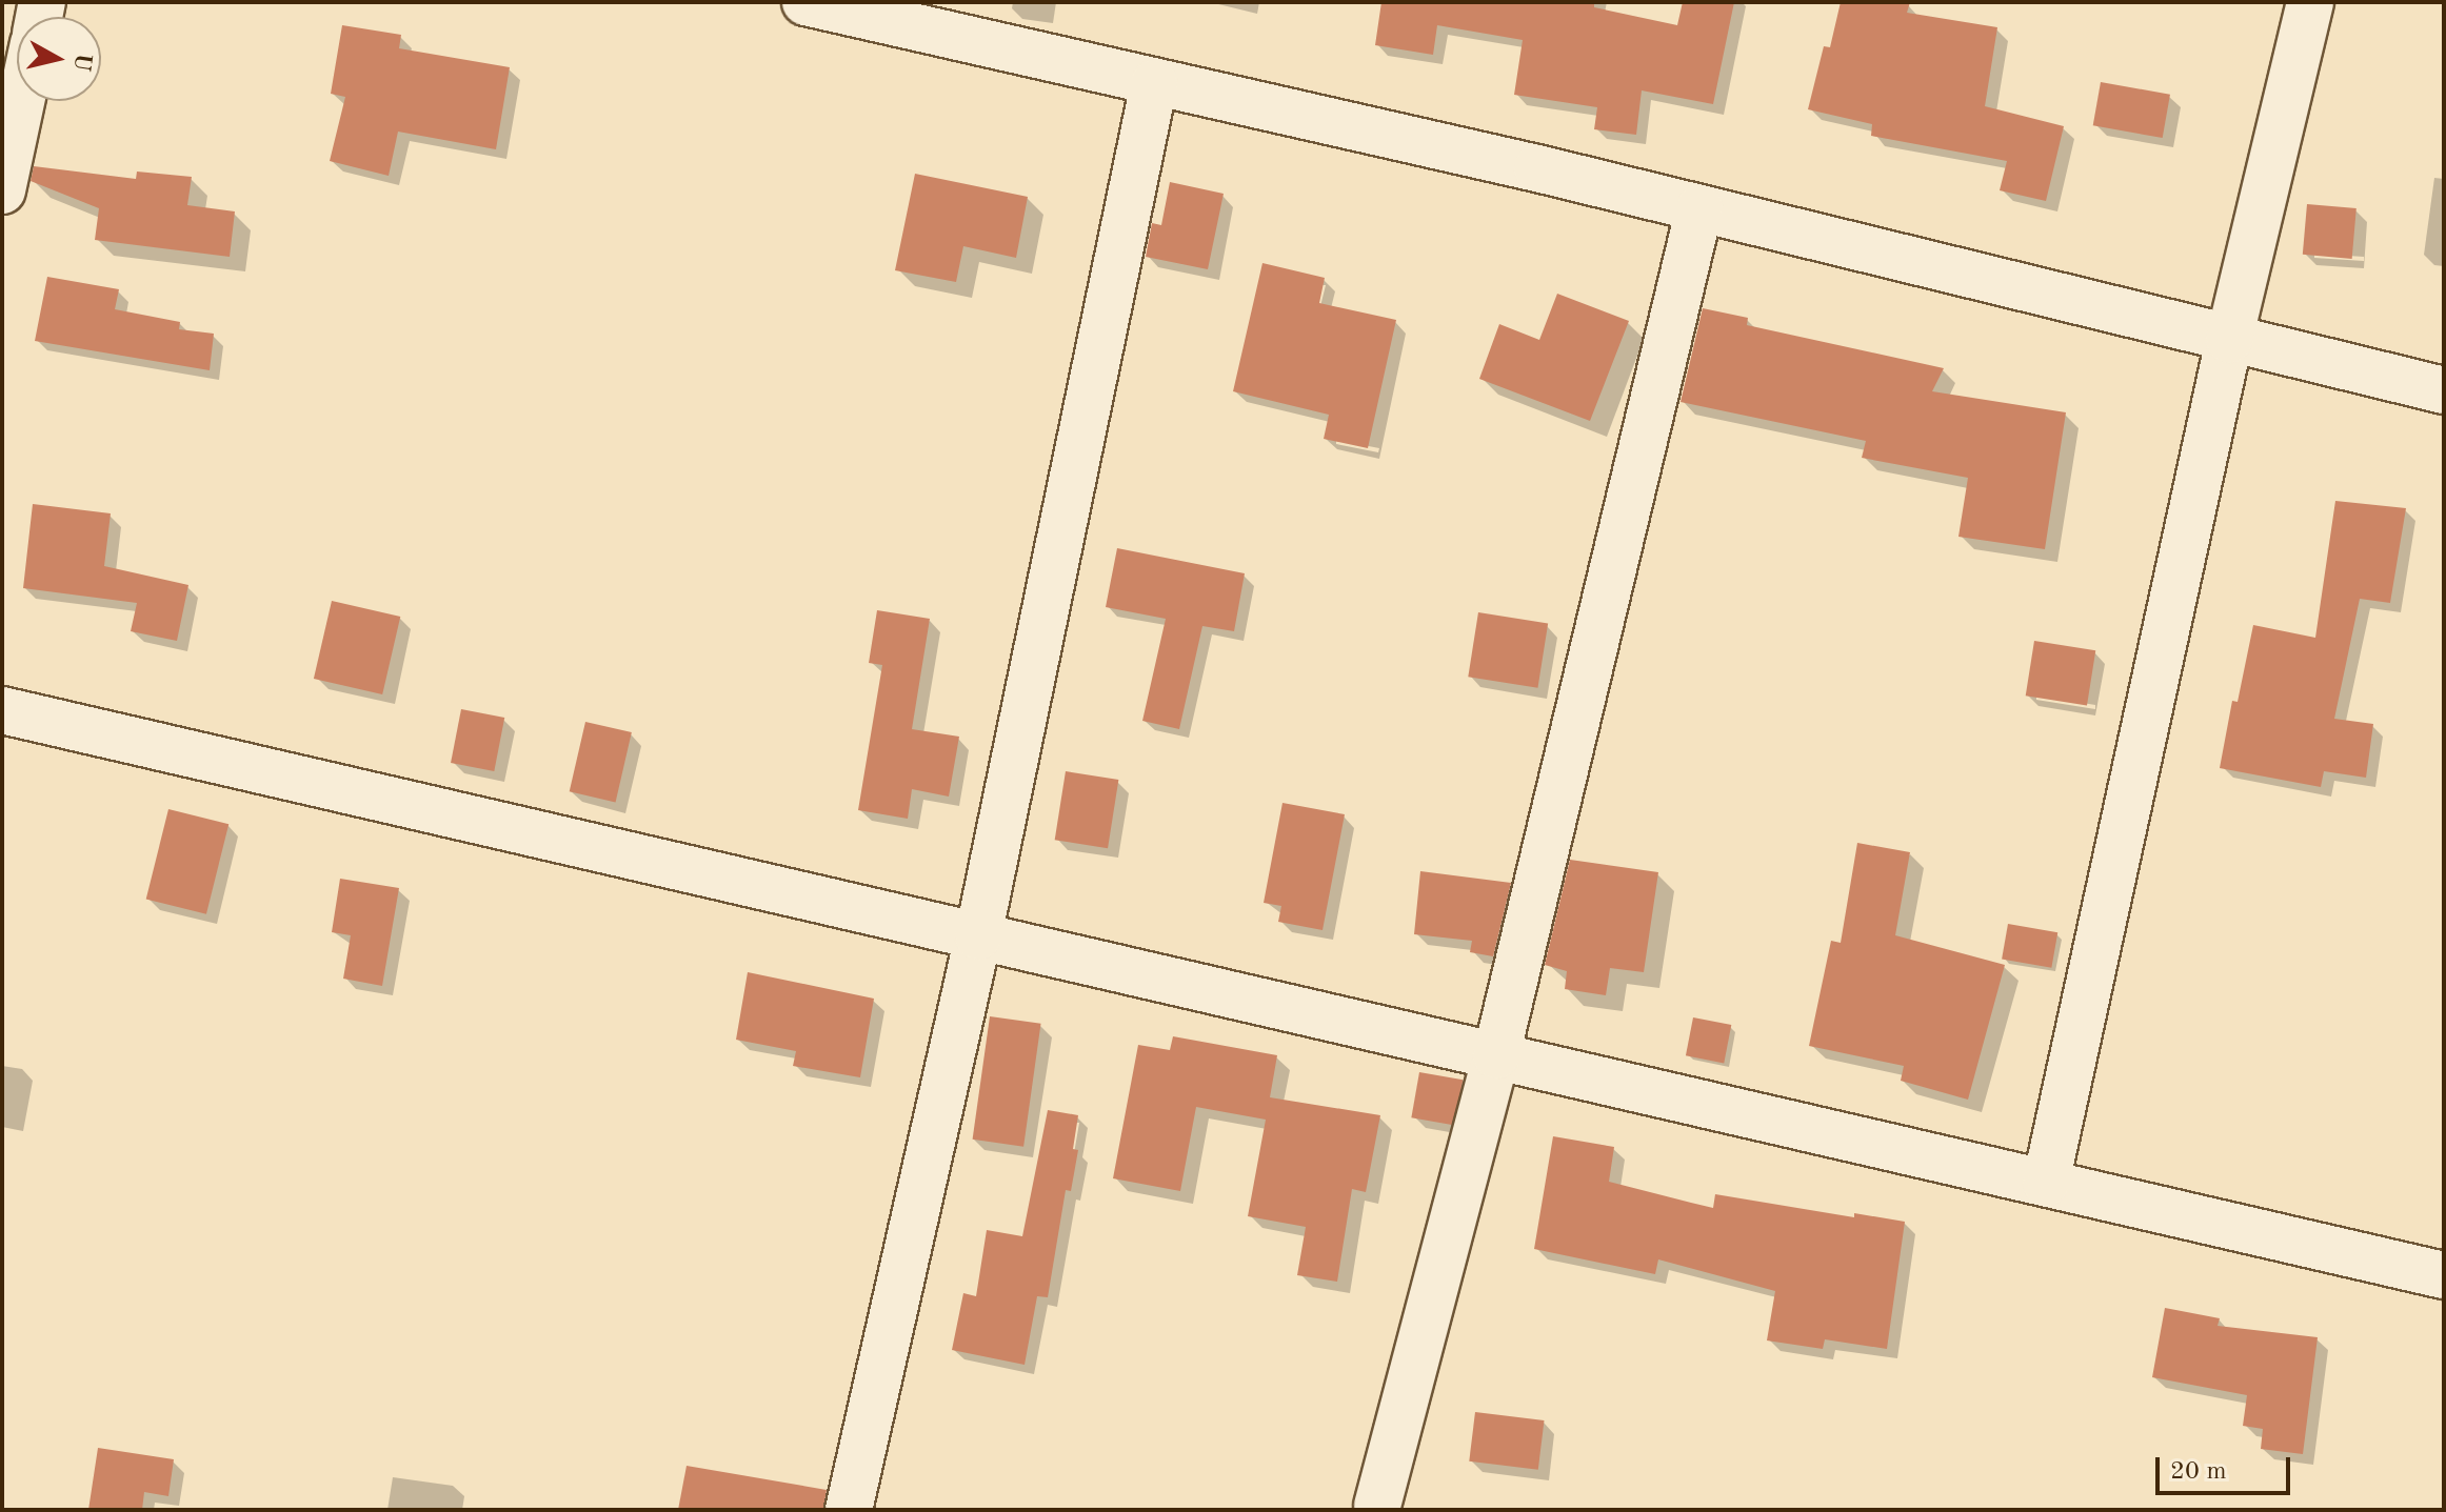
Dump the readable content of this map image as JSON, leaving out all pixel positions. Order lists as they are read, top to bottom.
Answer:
{
  "scale_bar": "20 m",
  "north": "right"
}
